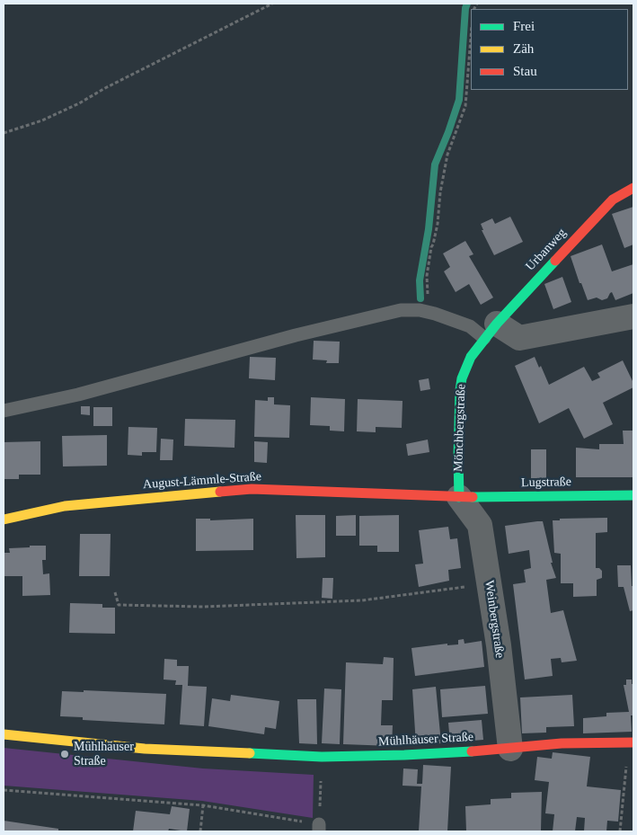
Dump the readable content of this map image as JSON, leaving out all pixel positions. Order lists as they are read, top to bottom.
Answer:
{
  "streets": {
    "street": [
      "Urbanweg",
      "Mönchbergstraße",
      "August-Lämmle-Straße",
      "Lugstraße",
      "Weinbergstraße",
      "Mühlhäuser Straße"
    ]
  },
  "crossings": [
    ["Urbanweg", "Mönchbergstraße"],
    ["Mönchbergstraße", "August-Lämmle-Straße"],
    ["Mönchbergstraße", "Lugstraße"],
    ["Mönchbergstraße", "Weinbergstraße"],
    ["August-Lämmle-Straße", "Lugstraße"],
    ["August-Lämmle-Straße", "Weinbergstraße"],
    ["Lugstraße", "Weinbergstraße"],
    ["Weinbergstraße", "Mühlhäuser Straße"]
  ],
  "places": ["Mühlhäuser Straße"],
  "legend": ["Frei", "Zäh", "Stau"]
}
